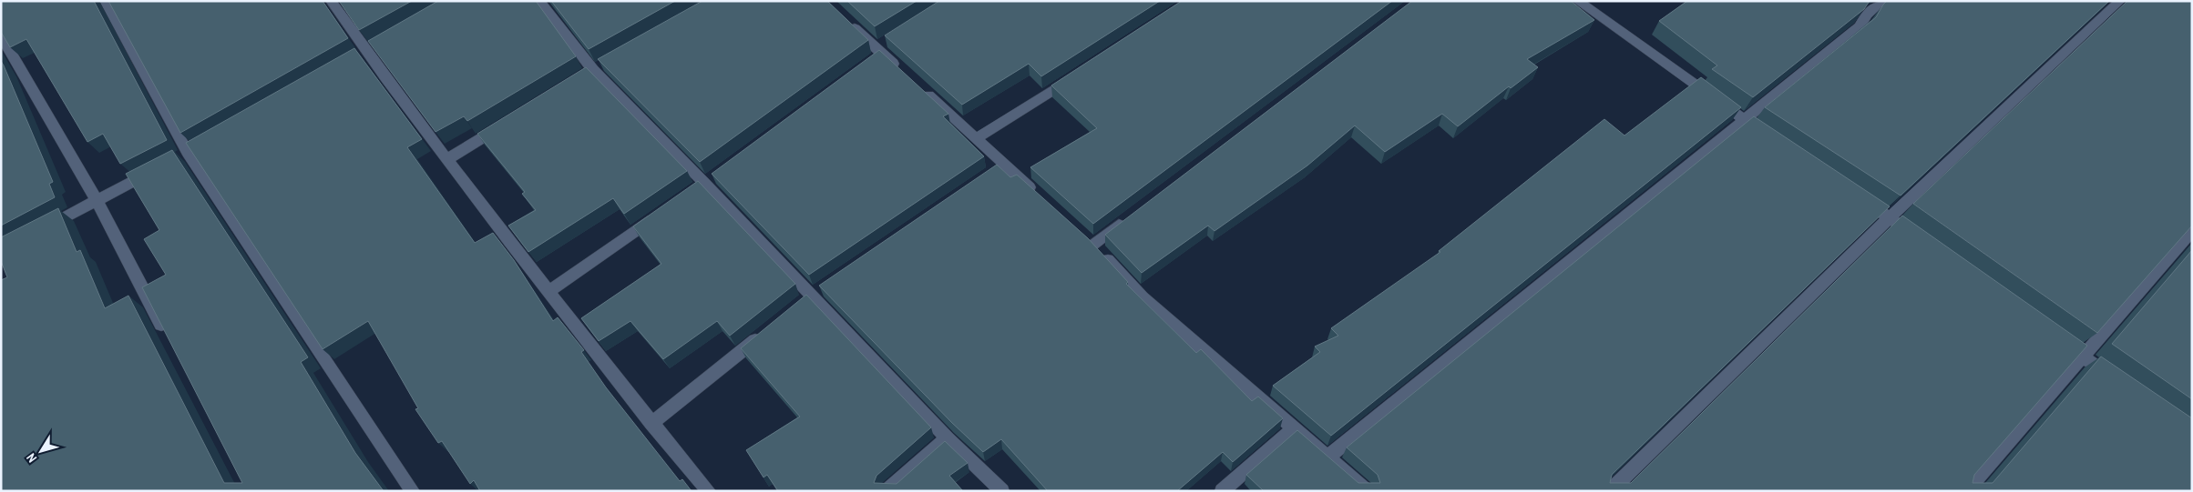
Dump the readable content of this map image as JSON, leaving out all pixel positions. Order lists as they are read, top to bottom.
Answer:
{
  "north": "bottom left"
}
